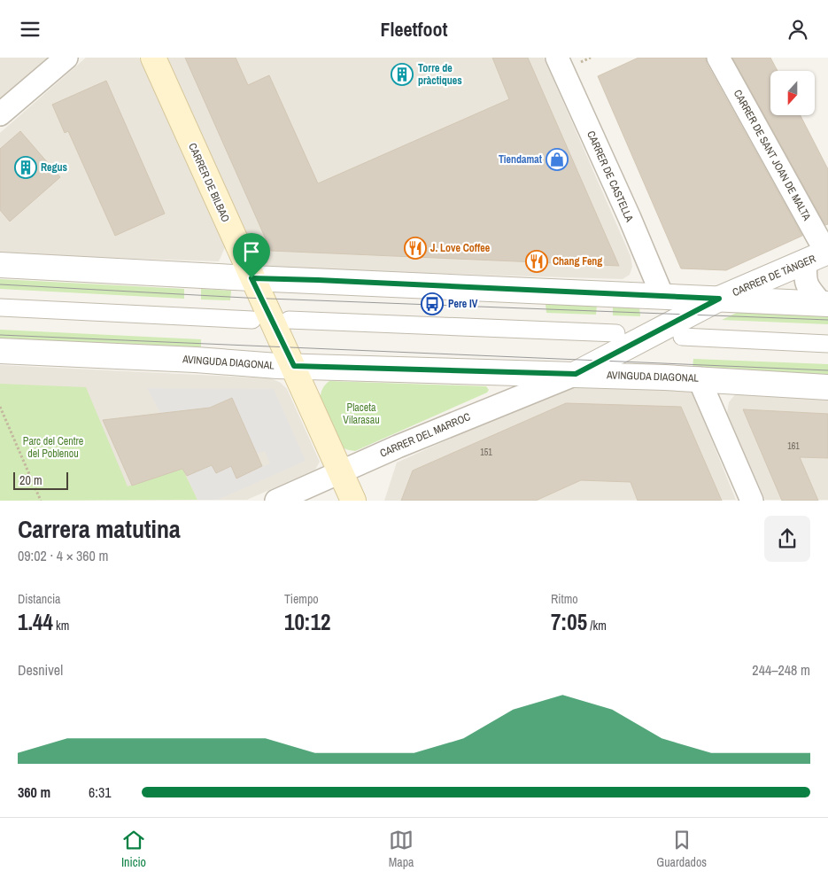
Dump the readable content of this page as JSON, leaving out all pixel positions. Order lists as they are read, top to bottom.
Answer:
{
  "streets": {
    "main road": ["CARRER DE BILBAO"],
    "street": [
      "CARRER DE SANT JOAN DE MALTA",
      "CARRER DE CASTELLA",
      "CARRER DE TÀNGER",
      "AVINGUDA DIAGONAL",
      "CARRER DEL MARROC"
    ]
  },
  "crossings": [
    ["CARRER DE SANT JOAN DE MALTA", "CARRER DE TÀNGER"],
    ["CARRER DE BILBAO", "AVINGUDA DIAGONAL"],
    ["CARRER DE BILBAO", "CARRER DEL MARROC"],
    ["CARRER DE TÀNGER", "AVINGUDA DIAGONAL"],
    ["CARRER DE TÀNGER", "CARRER DEL MARROC"],
    ["AVINGUDA DIAGONAL", "CARRER DEL MARROC"]
  ],
  "parks": ["Placeta Vilarasau", "Parc del Centre del Poblenou"],
  "places": {
    "building": ["Torre de pràctiques", "Regus"],
    "shop": ["Tiendamat"],
    "restaurant": ["J. Love Coffee", "Chang Feng"],
    "bus stop": ["Pere IV"]
  },
  "house_numbers": ["161", "151"],
  "scale_bar": "20 m",
  "north": "bottom",
  "page": {
    "header": "Fleetfoot",
    "scale": "20 m",
    "heading": ["Carrera matutina", "09:02 · 4 × 360 m"],
    "stats": [
      ["Distancia", "1.44 km"],
      ["Tiempo", "10:12"],
      ["Ritmo", "7:05 /km"]
    ],
    "chart": ["Desnivel", "244–248 m"],
    "list": [
      {
        "name": "360 m",
        "note": "6:31"
      }
    ],
    "tabs": ["Inicio", "Mapa", "Guardados"]
  }
}
